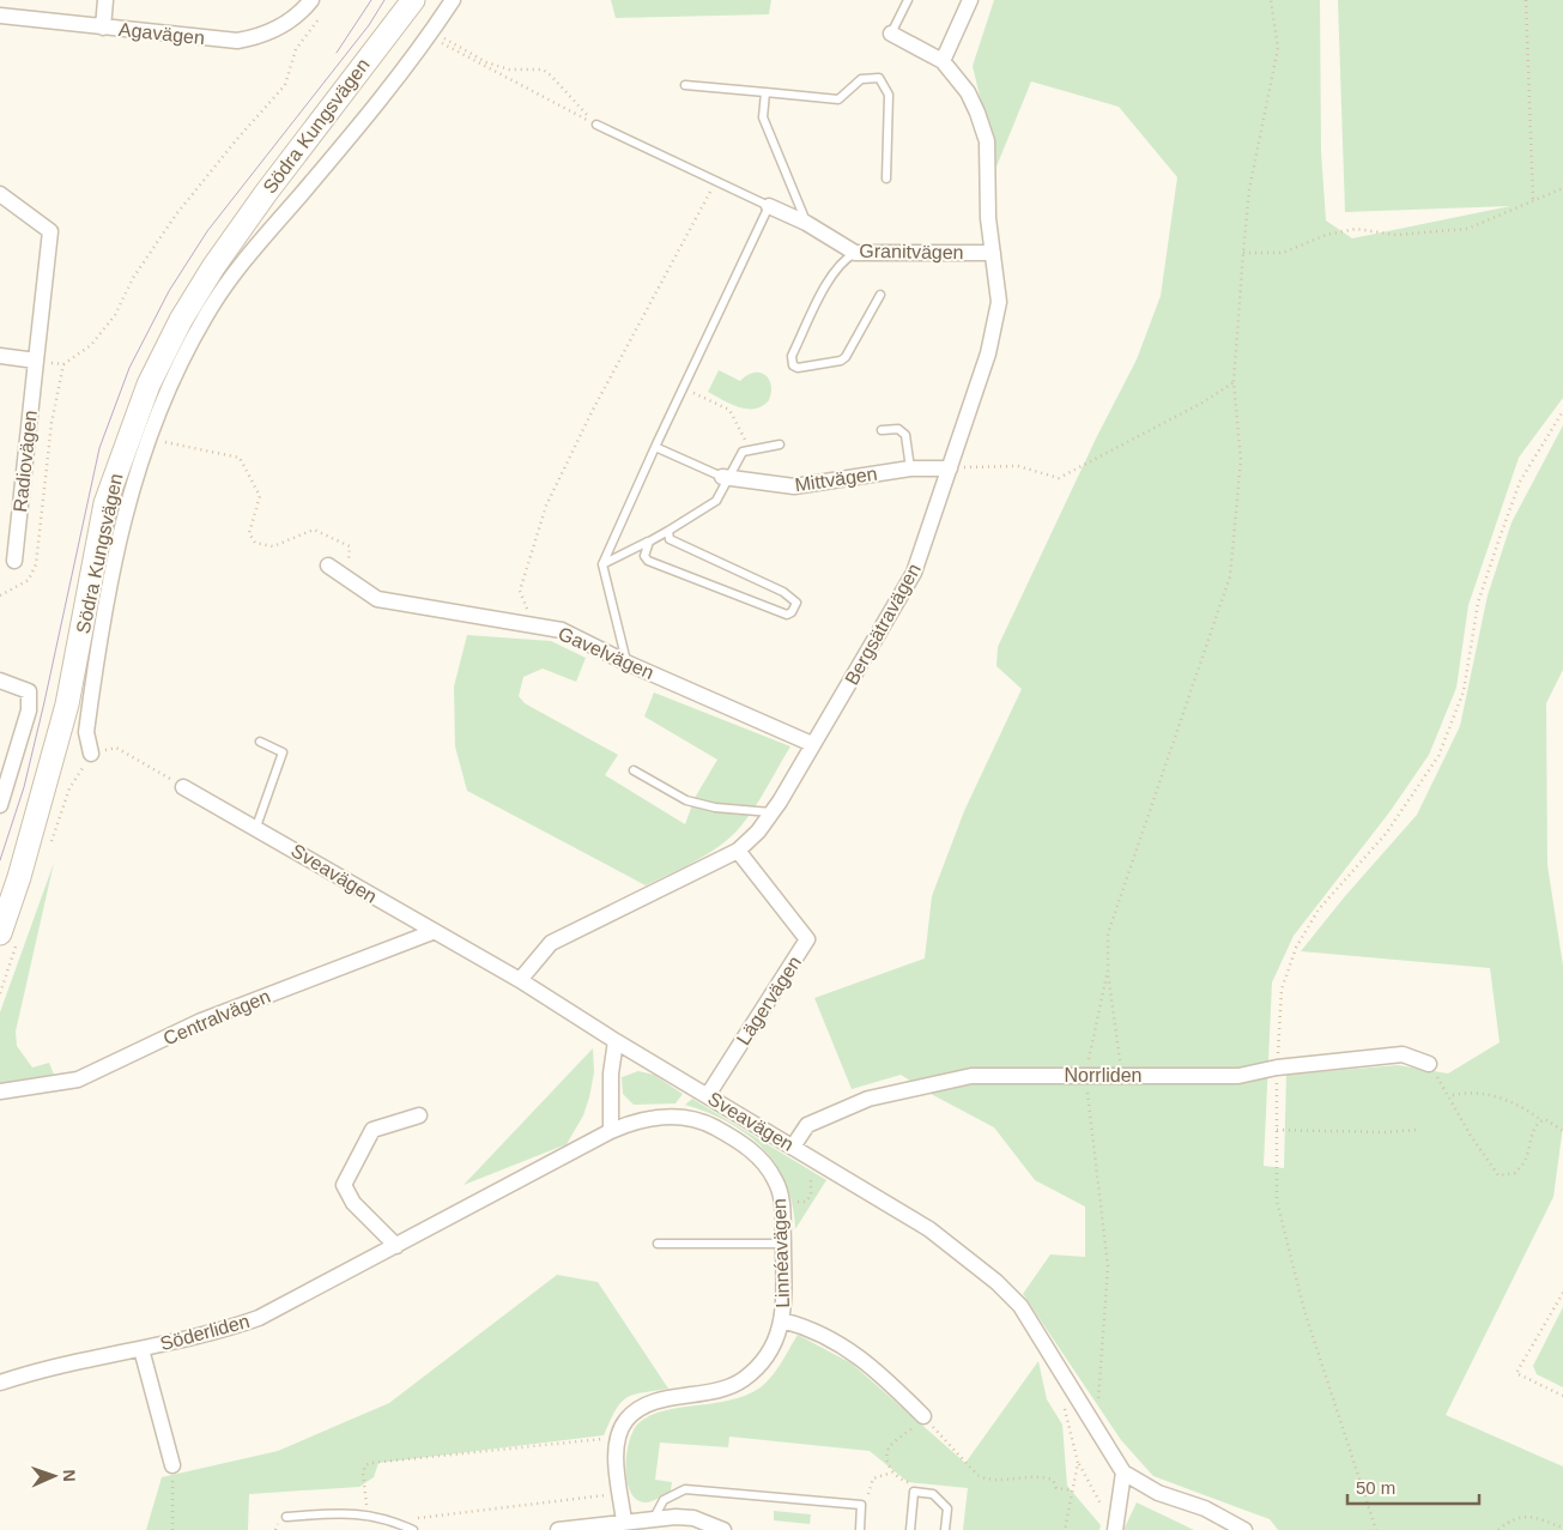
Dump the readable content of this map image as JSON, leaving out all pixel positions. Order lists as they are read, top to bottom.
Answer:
{
  "streets": {
    "main road": ["Södra Kungsvägen"],
    "street": [
      "Agavägen",
      "Granitvägen",
      "Radiovägen",
      "Mittvägen",
      "Bergsätravägen",
      "Gavelvägen",
      "Sveavägen",
      "Lägervägen",
      "Centralvägen",
      "Norrliden",
      "Linnéavägen",
      "Söderliden"
    ]
  },
  "crossings": [
    ["Granitvägen", "Bergsätravägen"],
    ["Mittvägen", "Bergsätravägen"],
    ["Bergsätravägen", "Gavelvägen"],
    ["Bergsätravägen", "Sveavägen"],
    ["Bergsätravägen", "Lägervägen"],
    ["Sveavägen", "Lägervägen"],
    ["Sveavägen", "Centralvägen"],
    ["Sveavägen", "Norrliden"],
    ["Linnéavägen", "Söderliden"]
  ],
  "scale_bar": "50 m",
  "north": "right"
}
